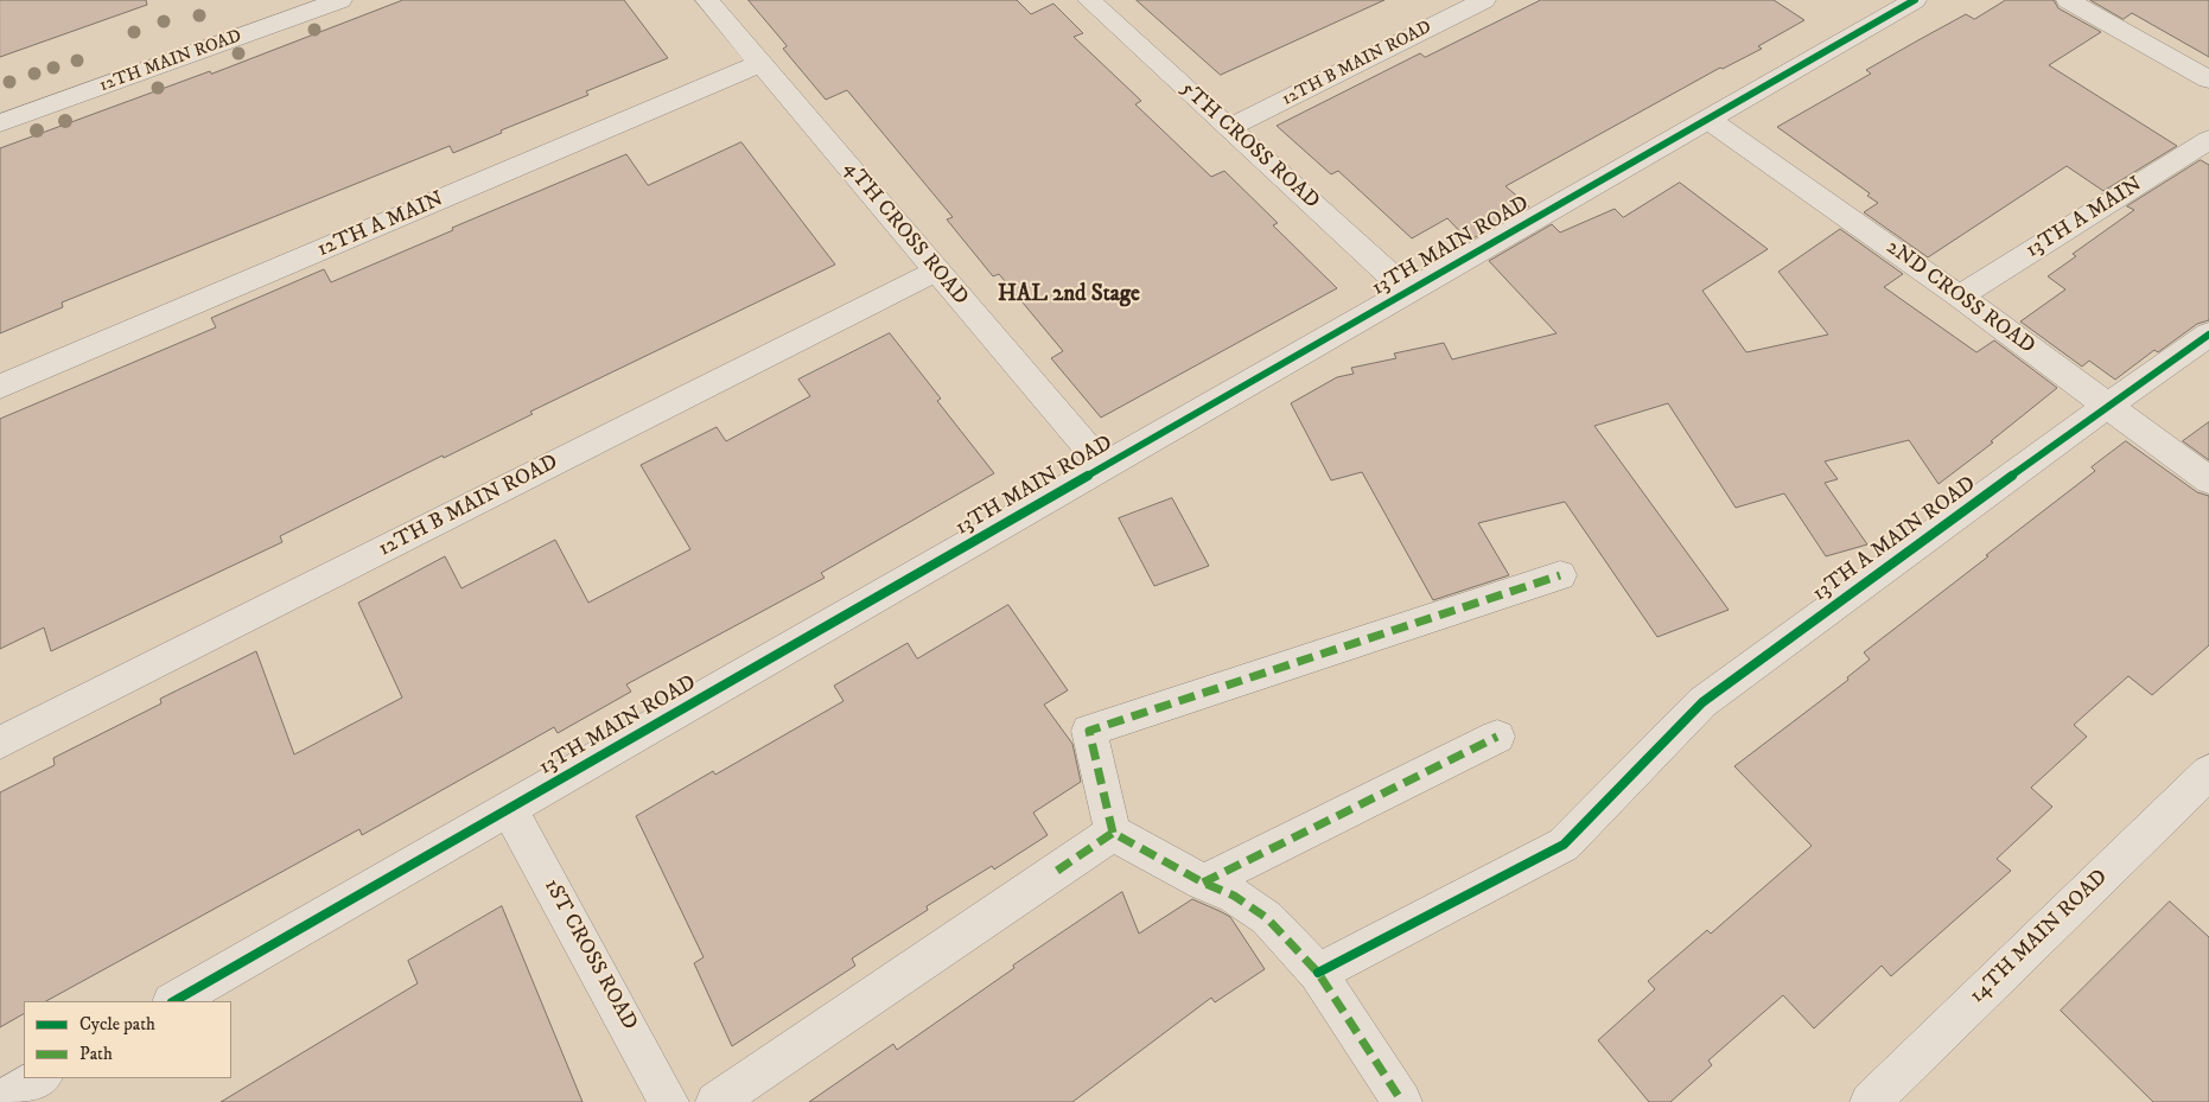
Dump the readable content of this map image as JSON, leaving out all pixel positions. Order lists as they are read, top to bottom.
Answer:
{
  "streets": {
    "street": [
      "12TH MAIN ROAD",
      "12TH B MAIN ROAD",
      "5TH CROSS ROAD",
      "13TH A MAIN",
      "12TH A MAIN",
      "4TH CROSS ROAD",
      "13TH MAIN ROAD",
      "2ND CROSS ROAD",
      "13TH A MAIN ROAD",
      "14TH MAIN ROAD",
      "1ST CROSS ROAD"
    ]
  },
  "crossings": [
    ["12TH B MAIN ROAD", "5TH CROSS ROAD"],
    ["12TH B MAIN ROAD", "4TH CROSS ROAD"],
    ["5TH CROSS ROAD", "13TH MAIN ROAD"],
    ["13TH A MAIN", "2ND CROSS ROAD"],
    ["12TH A MAIN", "4TH CROSS ROAD"],
    ["4TH CROSS ROAD", "13TH MAIN ROAD"],
    ["13TH MAIN ROAD", "2ND CROSS ROAD"],
    ["13TH MAIN ROAD", "1ST CROSS ROAD"],
    ["2ND CROSS ROAD", "13TH A MAIN ROAD"]
  ],
  "districts": ["HAL 2nd Stage"],
  "legend": ["Cycle path", "Path"]
}
